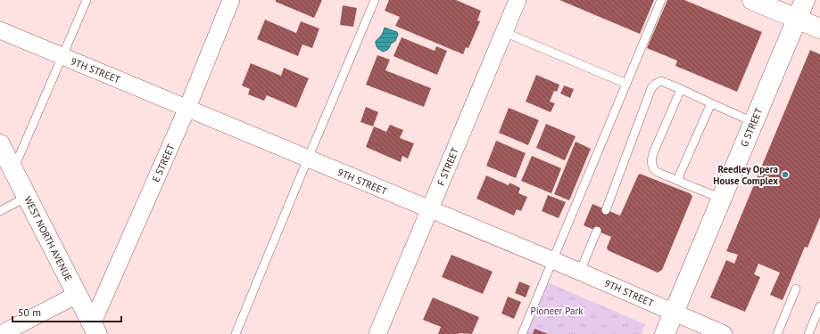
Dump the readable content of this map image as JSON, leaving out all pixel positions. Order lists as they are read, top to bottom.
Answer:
{
  "streets": {
    "street": [
      "9TH STREET",
      "G STREET",
      "E STREET",
      "F STREET",
      "WEST NORTH AVENUE"
    ]
  },
  "crossings": [
    ["9TH STREET", "G STREET"],
    ["9TH STREET", "E STREET"],
    ["9TH STREET", "F STREET"],
    ["E STREET", "WEST NORTH AVENUE"]
  ],
  "parks": ["Pioneer Park"],
  "places": ["Reedley Opera House Complex"],
  "scale_bar": "50 m"
}
